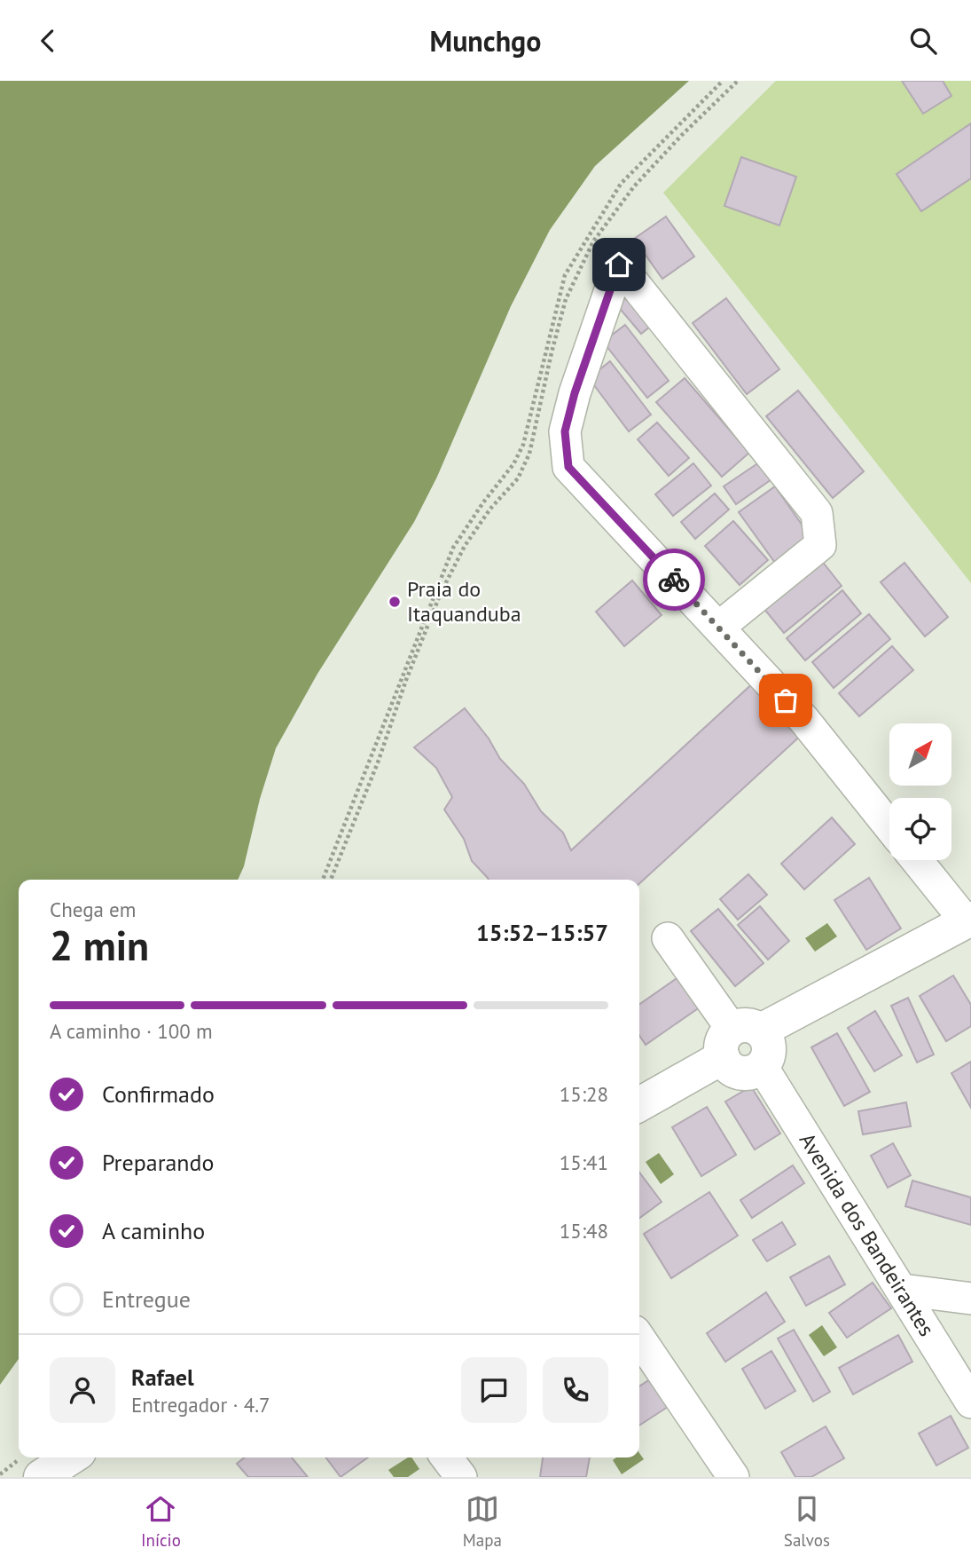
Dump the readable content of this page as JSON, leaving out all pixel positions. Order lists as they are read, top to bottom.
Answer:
{
  "streets": {
    "street": ["Avenida dos Bandeirantes"]
  },
  "places": ["Praia do Itaquanduba"],
  "north": "top right",
  "page": {
    "header": "Munchgo",
    "heading": ["2 min", "Chega em", "15:52–15:57"],
    "panel": ["Rafael", "Entregador · 4.7"],
    "bar": "A caminho · 100 m",
    "list": [
      ["Confirmado", "15:28"],
      ["Preparando", "15:41"],
      ["A caminho", "15:48"],
      "Entregue"
    ],
    "tabs": ["Início", "Mapa", "Salvos"]
  }
}
